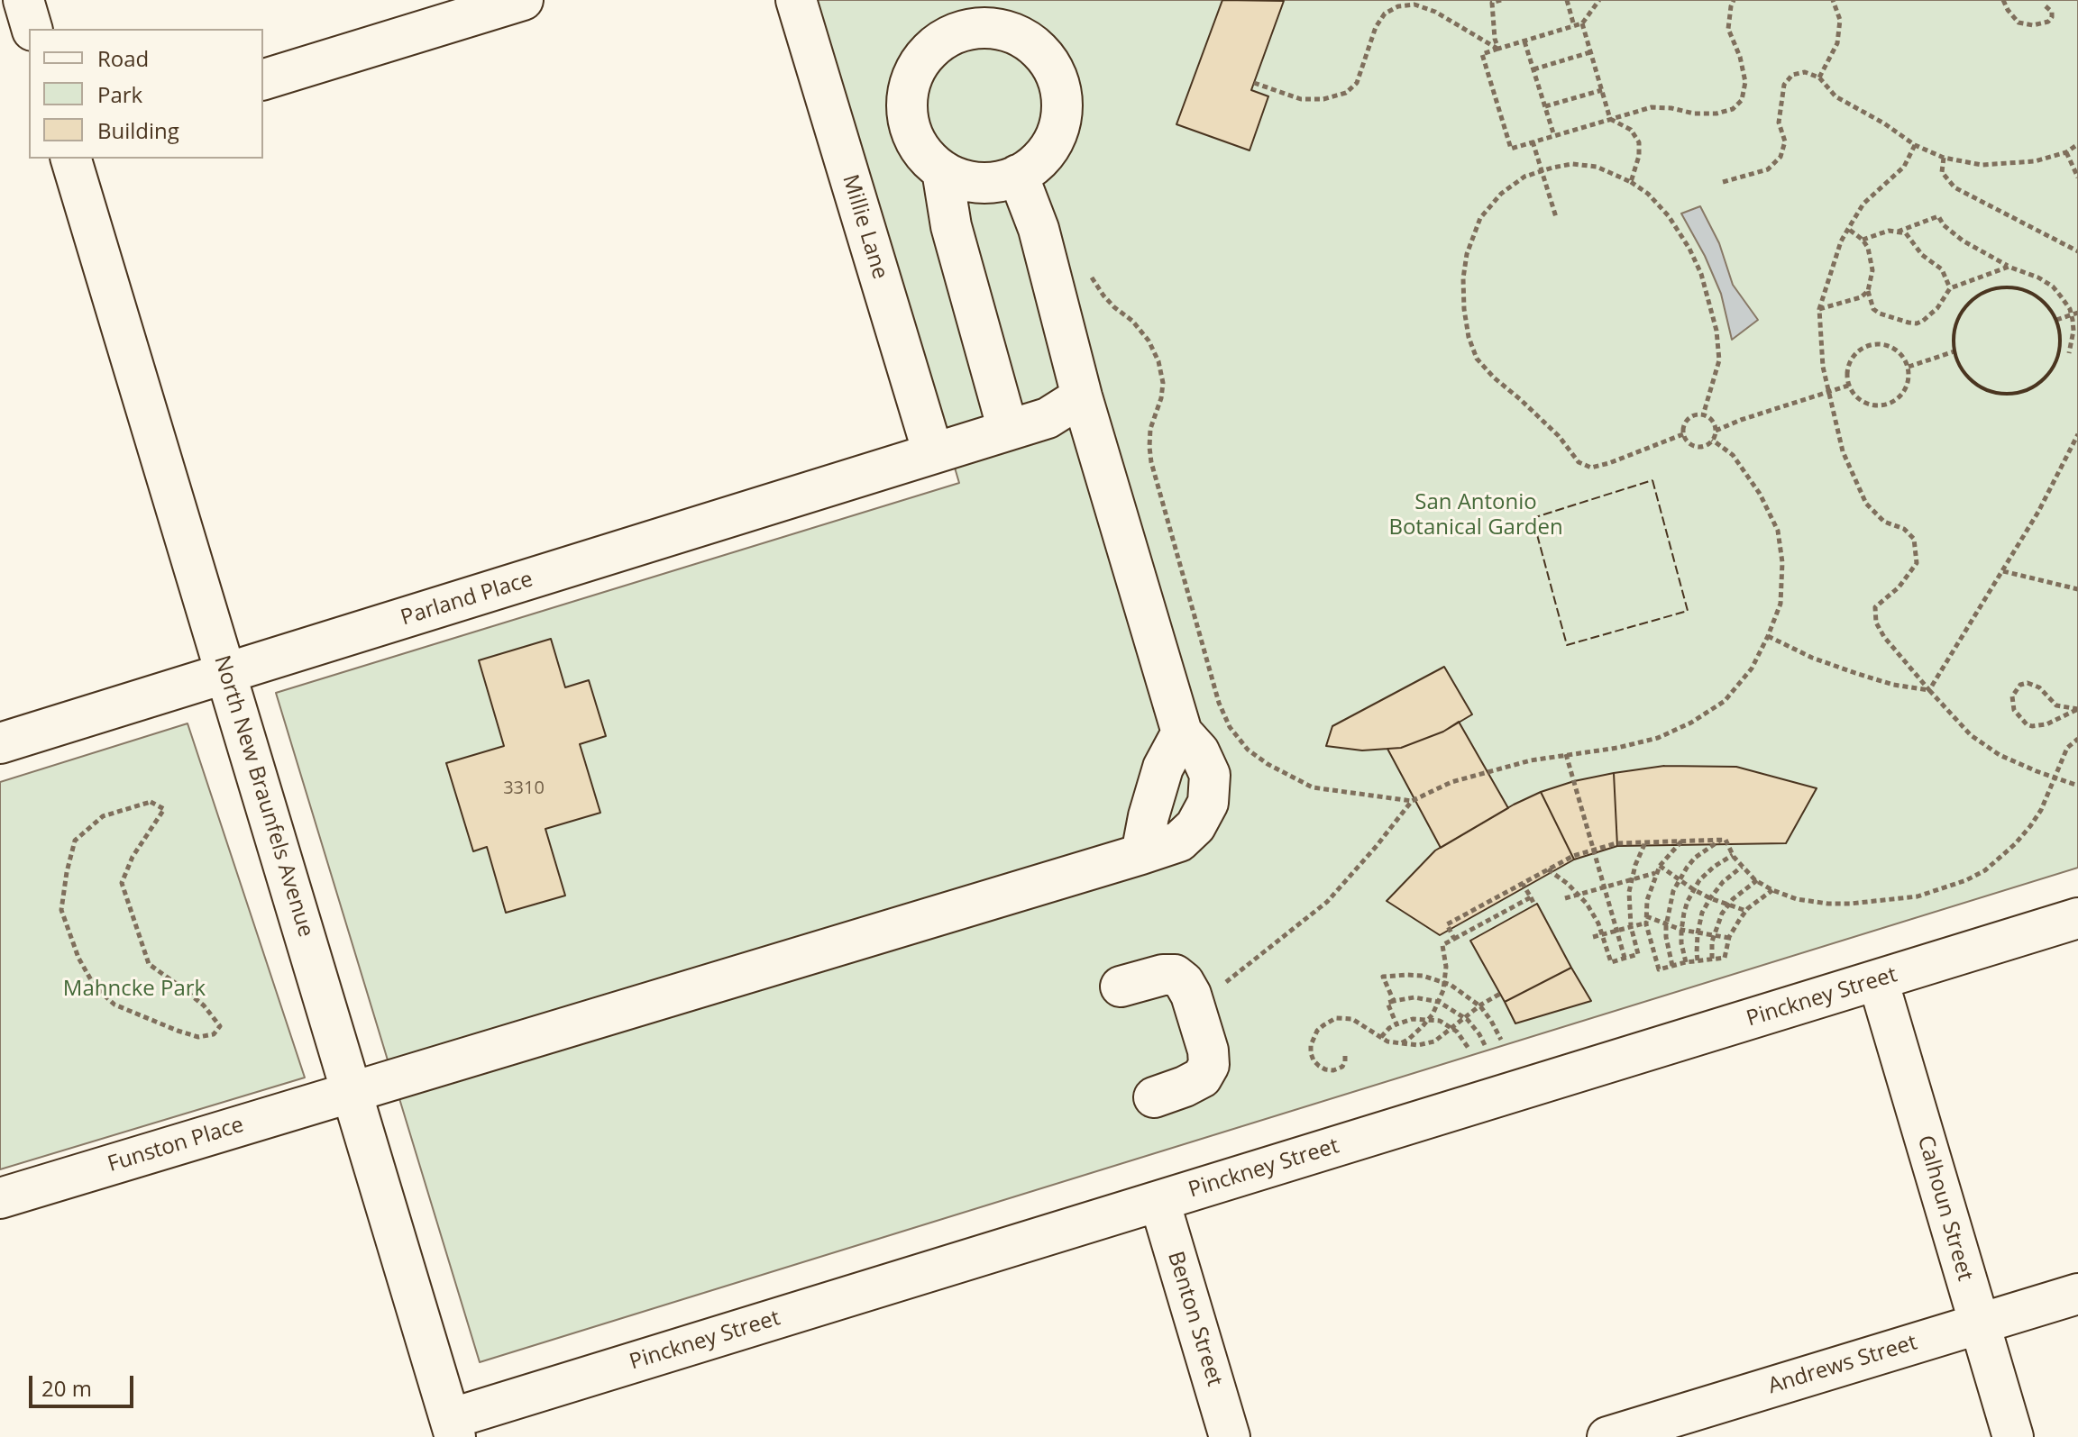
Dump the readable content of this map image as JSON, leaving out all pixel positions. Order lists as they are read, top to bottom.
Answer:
{
  "streets": {
    "street": [
      "Millie Lane",
      "Parland Place",
      "North New Braunfels Avenue",
      "Pinckney Street",
      "Funston Place",
      "Calhoun Street",
      "Benton Street",
      "Andrews Street"
    ]
  },
  "crossings": [
    ["Millie Lane", "Parland Place"],
    ["Parland Place", "North New Braunfels Avenue"],
    ["North New Braunfels Avenue", "Pinckney Street"],
    ["North New Braunfels Avenue", "Funston Place"],
    ["Pinckney Street", "Calhoun Street"],
    ["Pinckney Street", "Benton Street"],
    ["Calhoun Street", "Andrews Street"]
  ],
  "parks": ["San Antonio Botanical Garden", "Mahncke Park"],
  "house_numbers": ["3310"],
  "legend": ["Road", "Park", "Building"],
  "scale_bar": "20 m"
}
